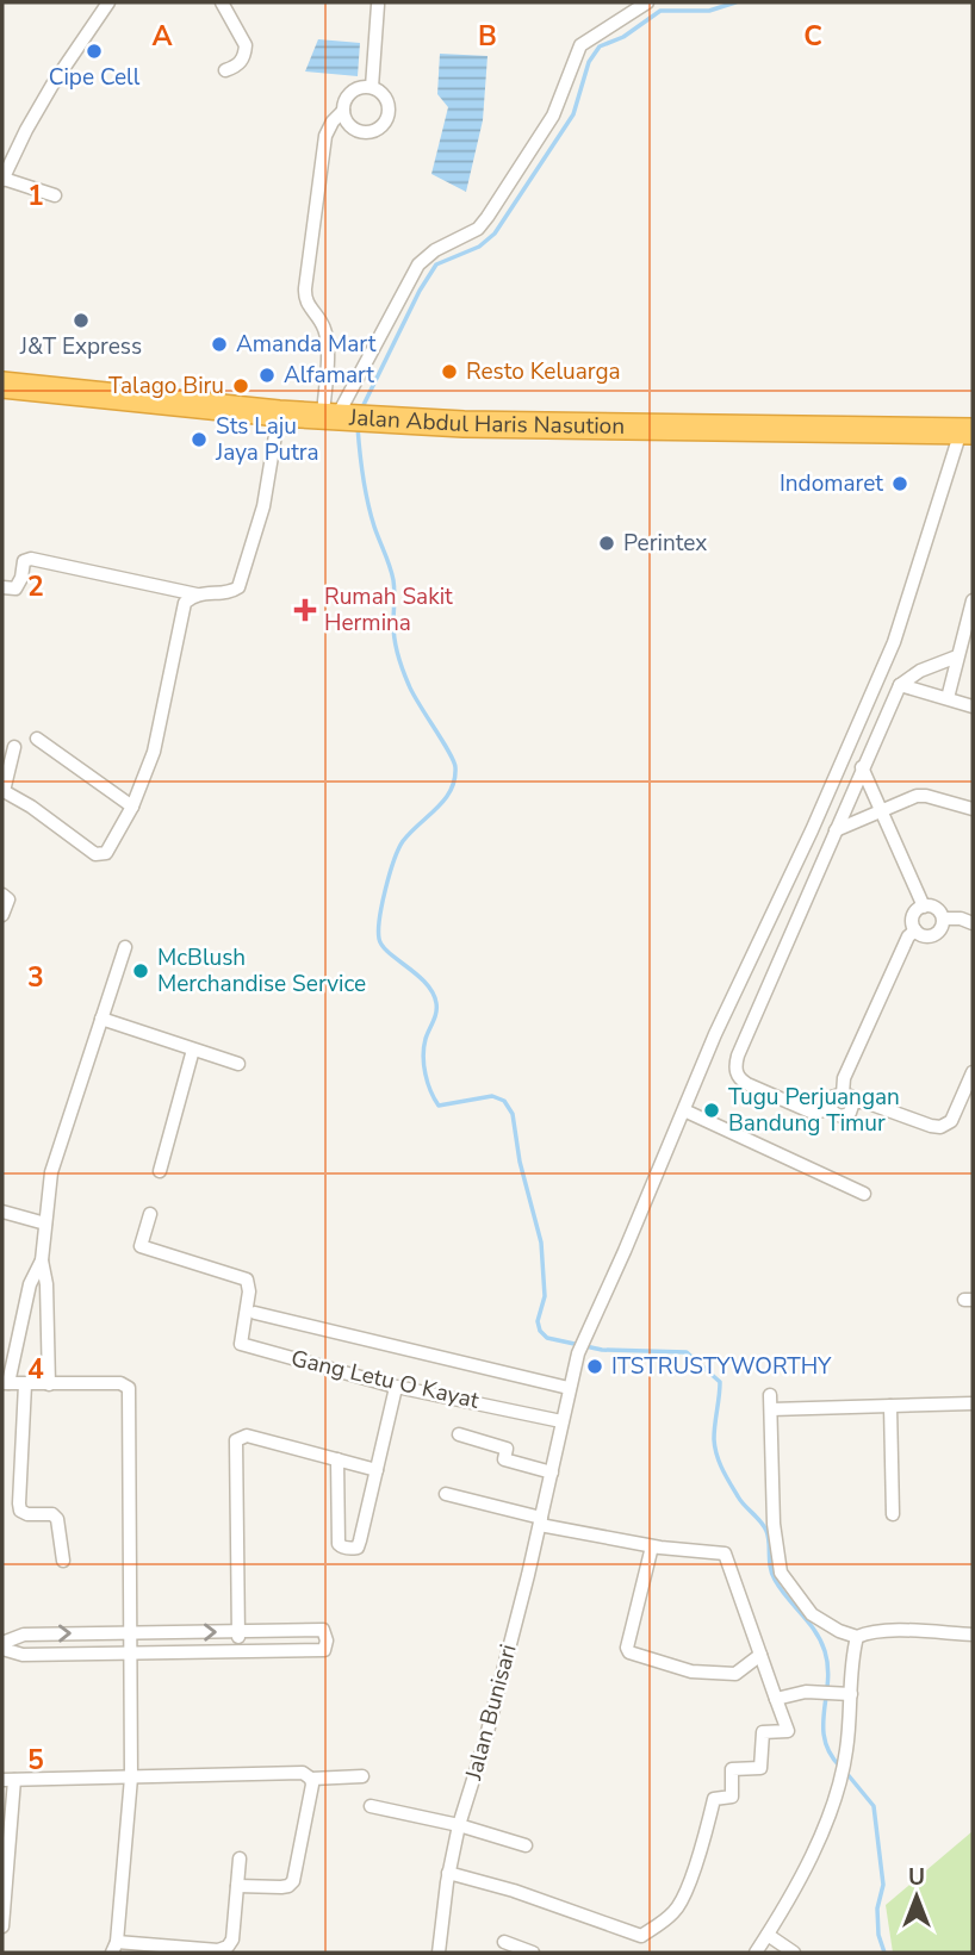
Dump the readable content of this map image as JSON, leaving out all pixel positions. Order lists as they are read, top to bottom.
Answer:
{
  "streets": {
    "highway": ["Jalan Abdul Haris Nasution"],
    "street": ["Gang Letu O Kayat", "Jalan Bunisari"]
  },
  "crossings": [
    ["Jalan Abdul Haris Nasution", "Jalan Bunisari"],
    ["Gang Letu O Kayat", "Jalan Bunisari"]
  ],
  "places": {
    "other": [
      "Cipe Cell",
      "J&T Express",
      "Amanda Mart",
      "Resto Keluarga",
      "Alfamart",
      "Talago Biru",
      "Sts Laju Jaya Putra",
      "Indomaret",
      "Perintex",
      "McBlush Merchandise Service",
      "Tugu Perjuangan Bandung Timur",
      "ITSTRUSTYWORTHY"
    ],
    "health": ["Rumah Sakit Hermina"]
  },
  "north": "top",
  "grid": {
    "columns": ["A", "B", "C"],
    "rows": [
      "1",
      "2",
      "3",
      "4",
      "5"
    ]
  }
}
